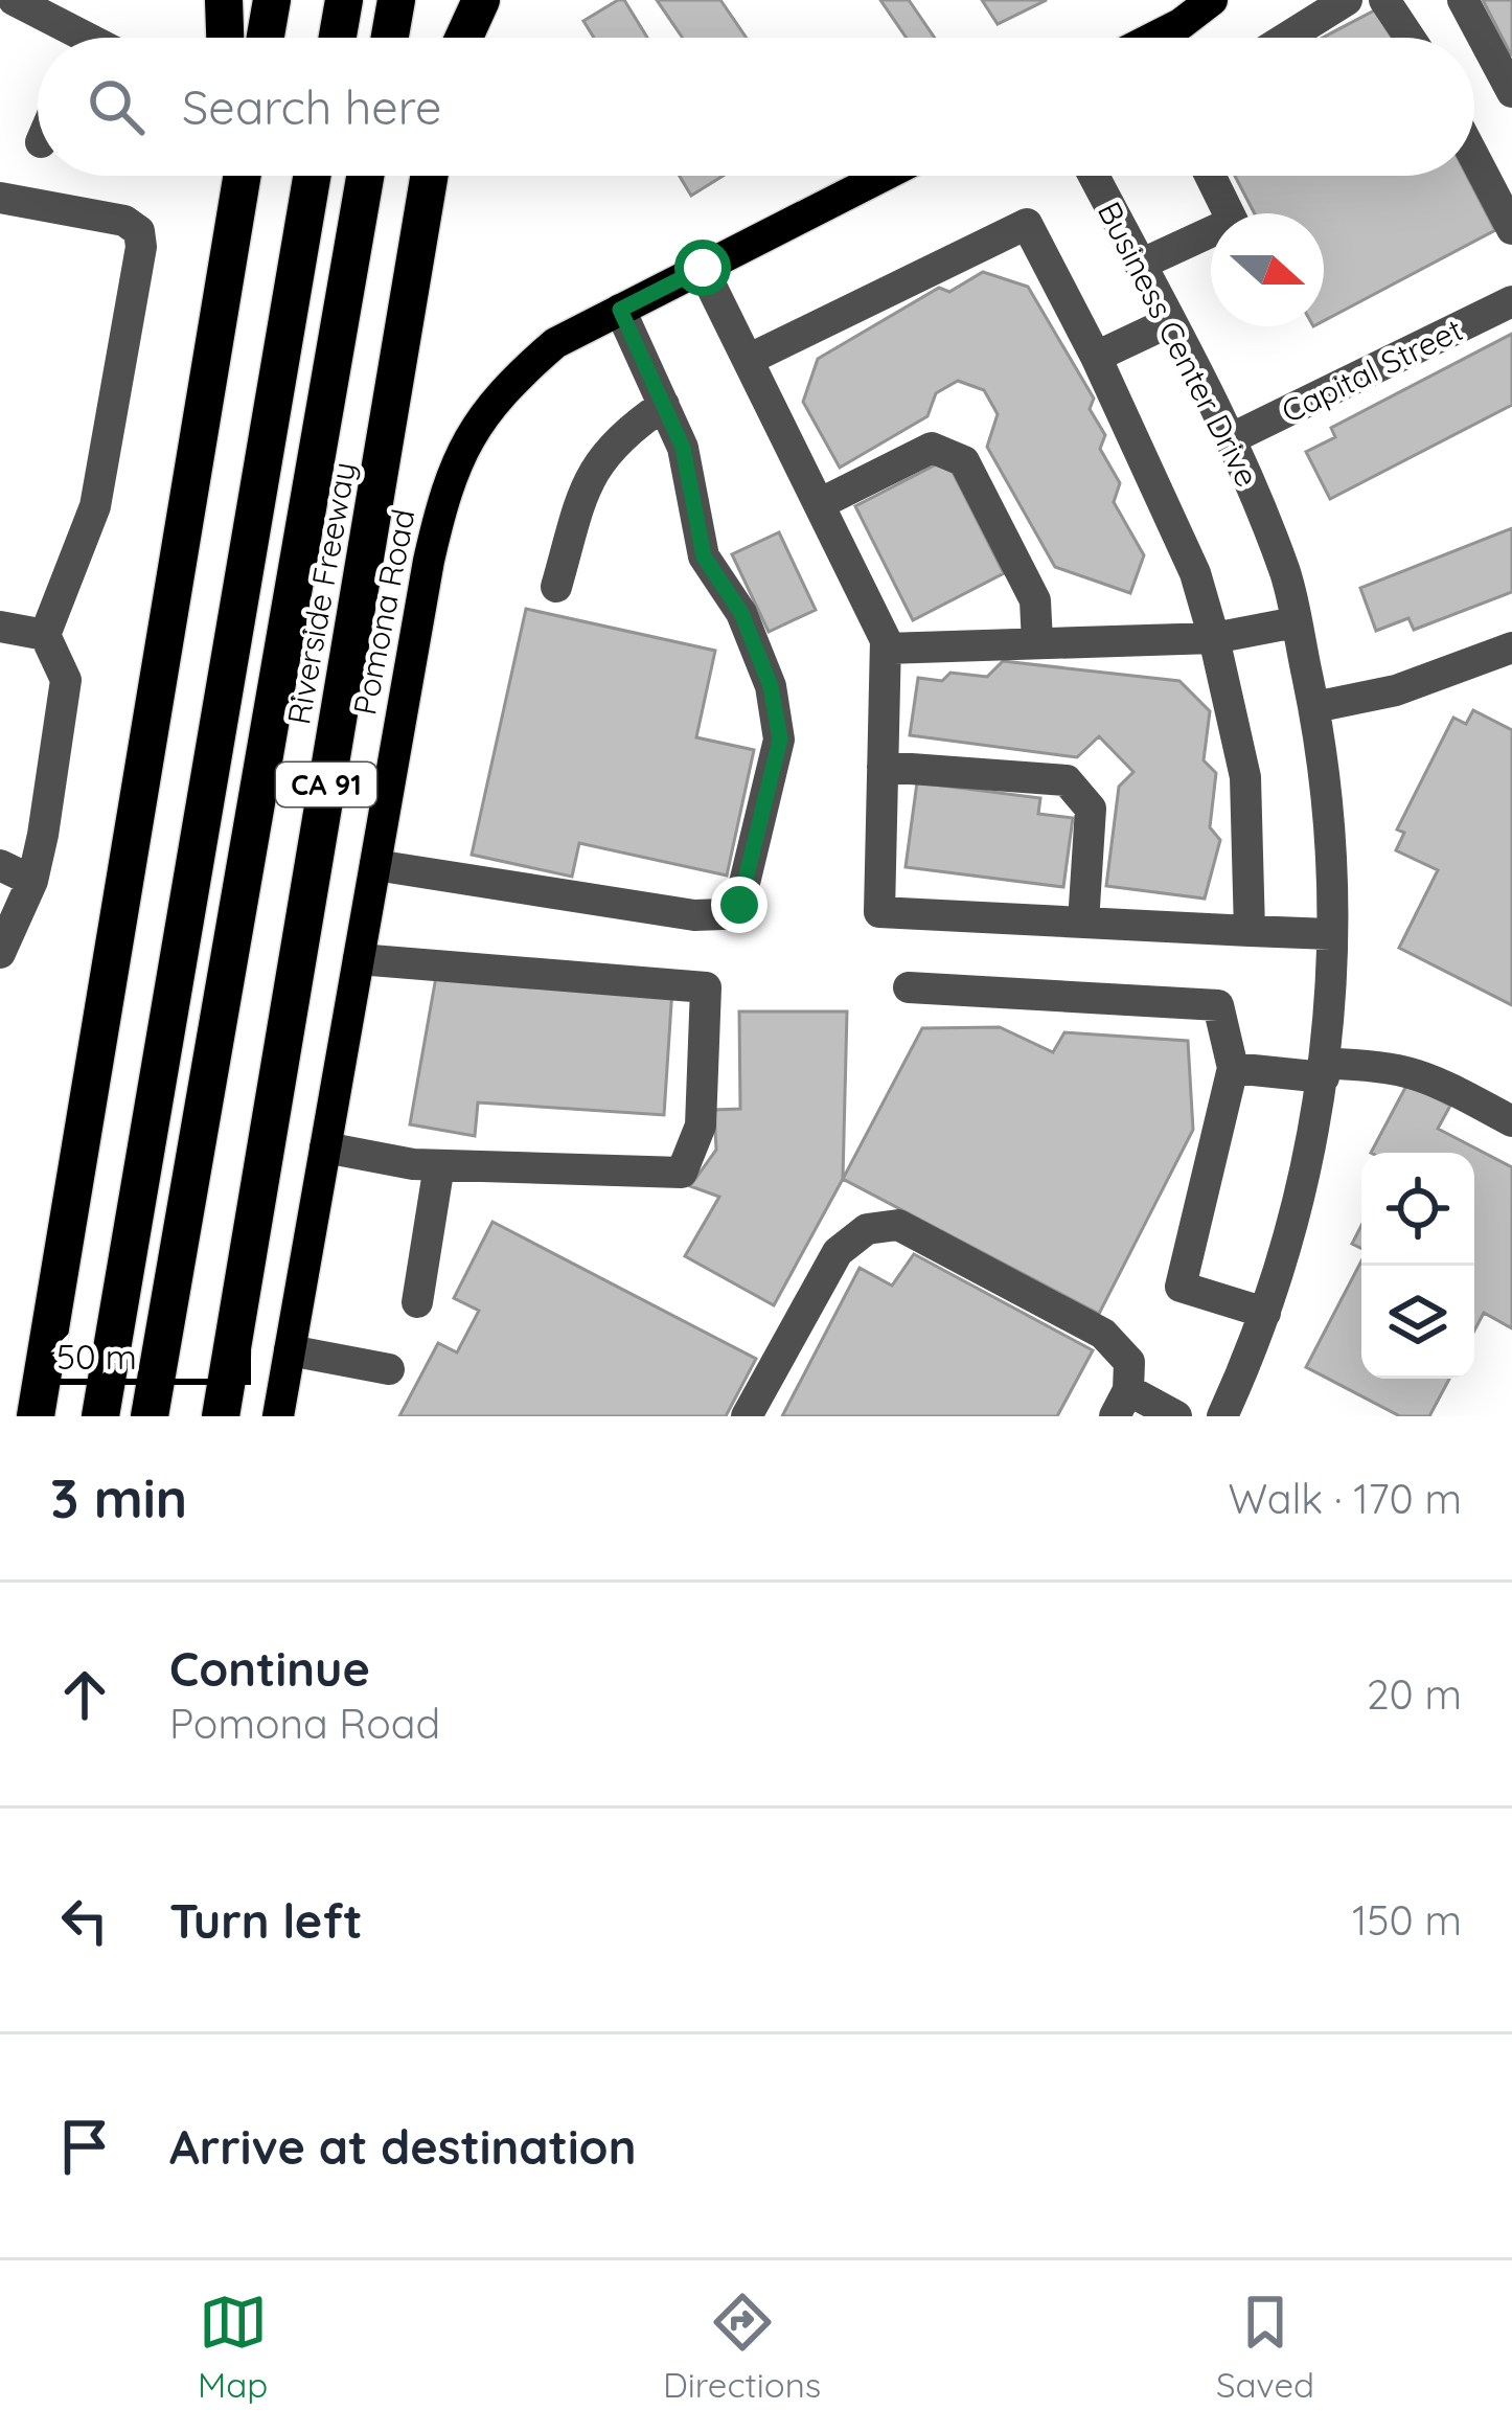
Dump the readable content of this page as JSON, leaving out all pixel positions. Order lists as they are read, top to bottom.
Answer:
{
  "streets": {
    "highway": ["Riverside Freeway", "CA 91"],
    "main road": ["Pomona Road"],
    "street": ["Business Center Drive", "Capital Street"]
  },
  "crossings": [
    ["Business Center Drive", "Capital Street"]
  ],
  "scale_bar": "50 m",
  "north": "right",
  "page": {
    "search": "Search here",
    "scale": "50 m",
    "heading": ["3 min", "Walk · 170 m"],
    "list": [
      ["Continue", "Pomona Road", "20 m"],
      ["Turn left", "150 m"],
      "Arrive at destination"
    ],
    "nav": ["Map", "Directions", "Saved"]
  }
}
